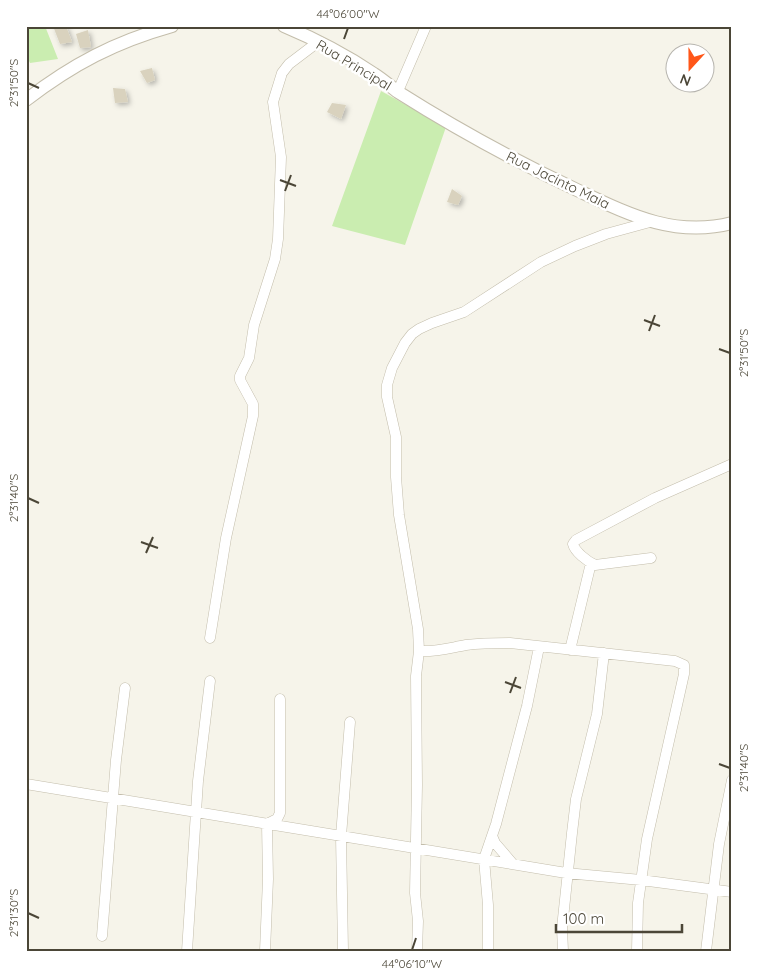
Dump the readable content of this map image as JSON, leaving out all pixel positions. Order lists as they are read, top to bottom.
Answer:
{
  "streets": {
    "street": ["Rua Principal", "Rua Jacinto Maia"]
  },
  "crossings": [
    ["Rua Principal", "Rua Jacinto Maia"]
  ],
  "scale_bar": "100 m",
  "north": "bottom",
  "coordinates": [
    "44°06'00\"W",
    "2°31'50\"S",
    "2°31'40\"S",
    "2°31'30\"S",
    "44°06'10\"W"
  ]
}
